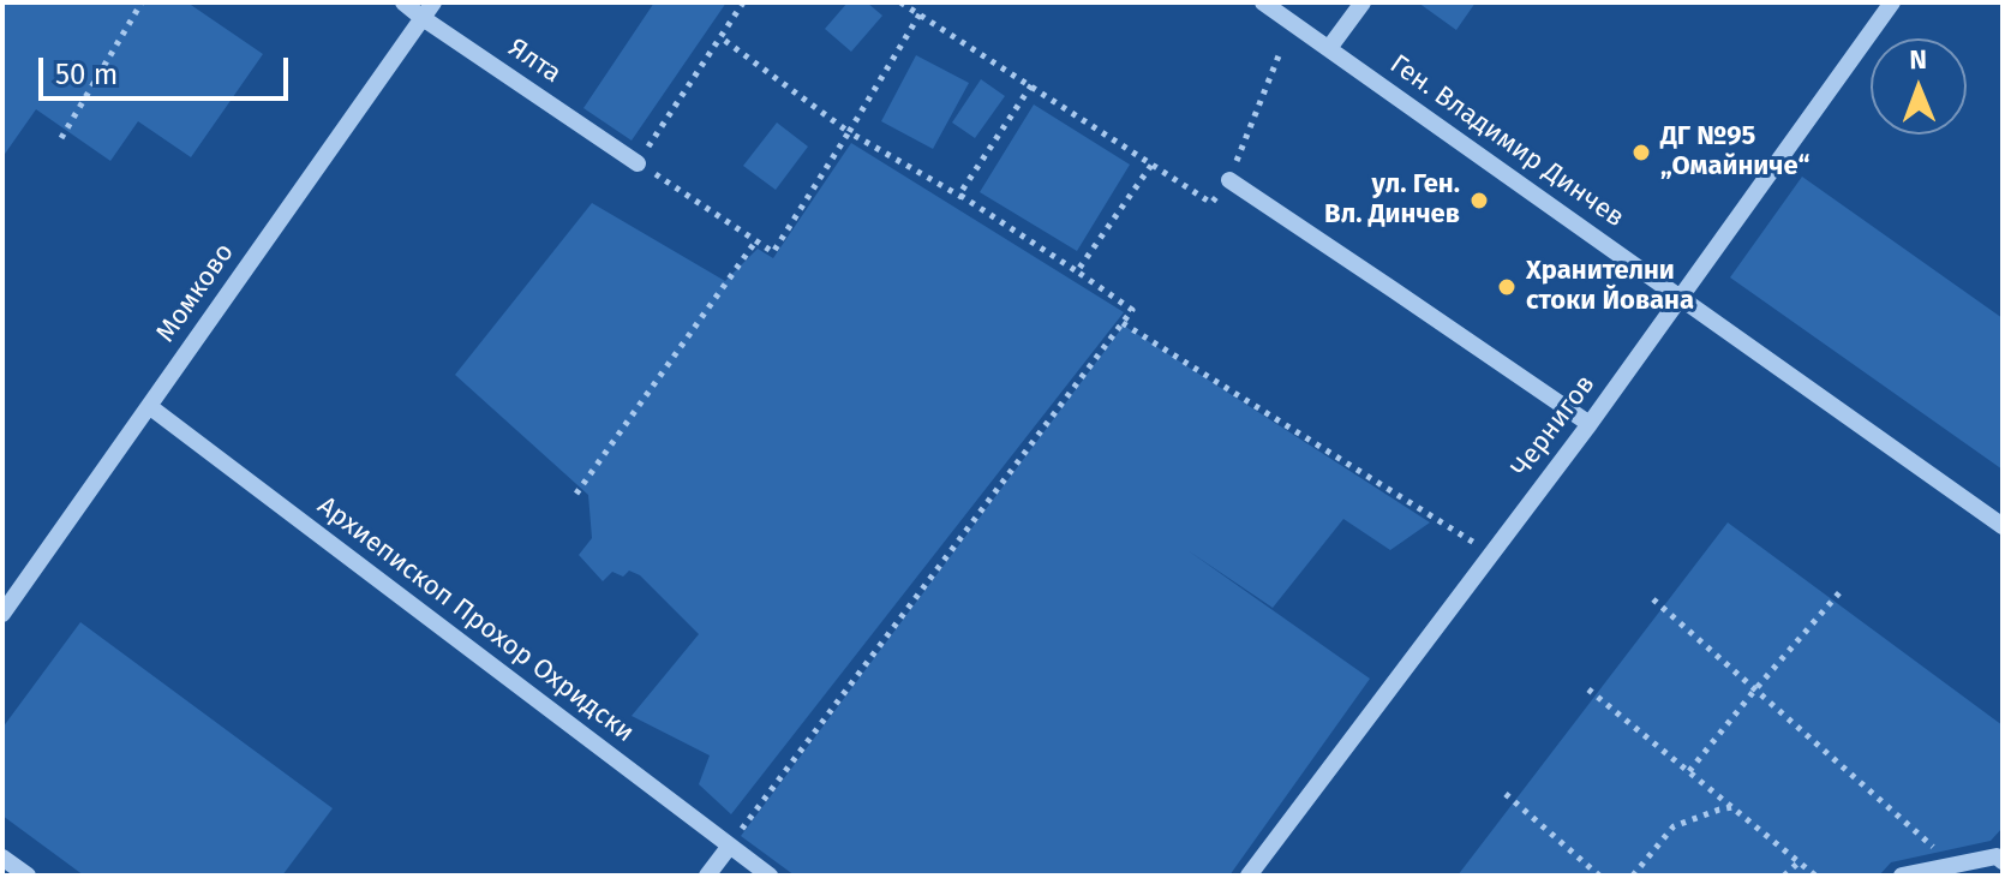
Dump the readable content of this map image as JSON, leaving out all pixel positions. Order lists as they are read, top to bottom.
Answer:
{
  "streets": {
    "street": [
      "Ялта",
      "Ген. Владимир Динчев",
      "Момково",
      "Чернигов",
      "Архиепископ Прохор Охридски"
    ]
  },
  "crossings": [
    ["Ялта", "Момково"],
    ["Ген. Владимир Динчев", "Чернигов"],
    ["Момково", "Архиепископ Прохор Охридски"]
  ],
  "places": ["ДГ №95 „Омайниче“", "ул. Ген. Вл. Динчев", "Хранителни стоки Йована"],
  "scale_bar": "50 m",
  "north": "top"
}
